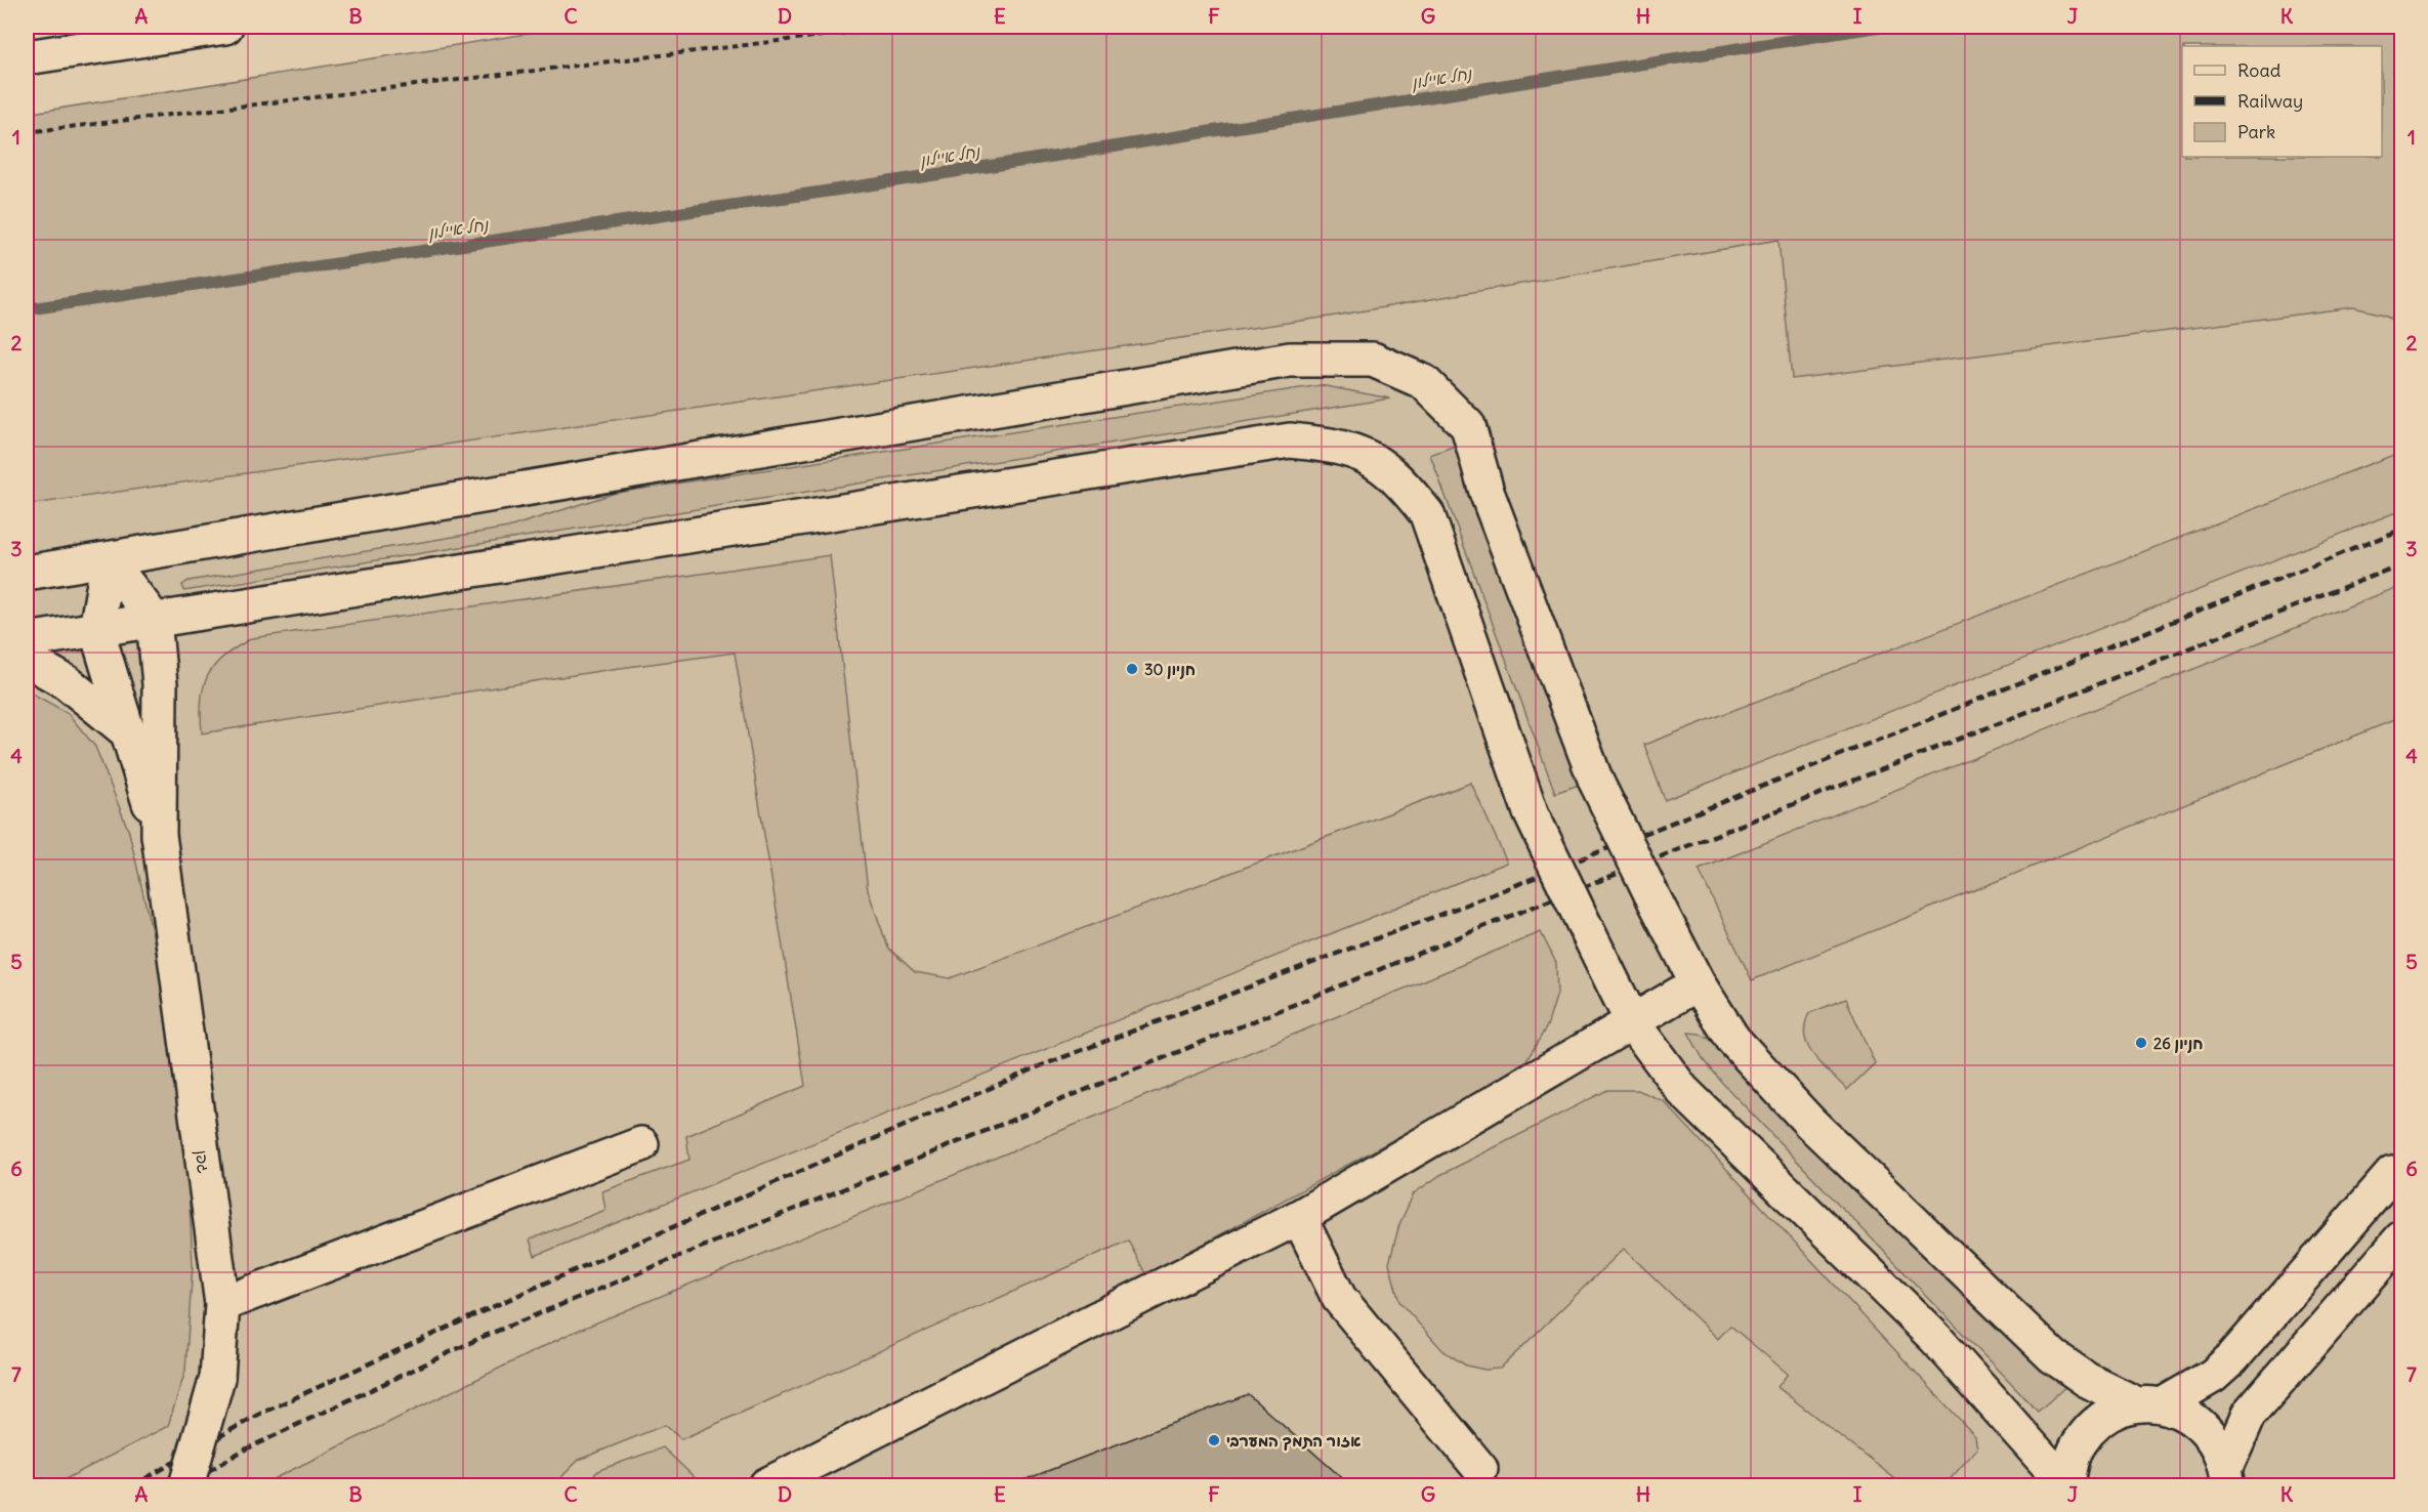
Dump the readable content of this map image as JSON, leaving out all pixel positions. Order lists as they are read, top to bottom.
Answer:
{
  "streets": {
    "street": ["גפן"]
  },
  "water": ["נחל איילון"],
  "places": ["חניון 30", "חניון 26", "אזור התמך המערבי"],
  "legend": ["Road", "Railway", "Park"],
  "grid": {
    "columns": [
      "A",
      "B",
      "C",
      "D",
      "E",
      "F",
      "G",
      "H",
      "I",
      "J",
      "K"
    ],
    "rows": [
      "1",
      "2",
      "3",
      "4",
      "5",
      "6",
      "7"
    ]
  }
}
